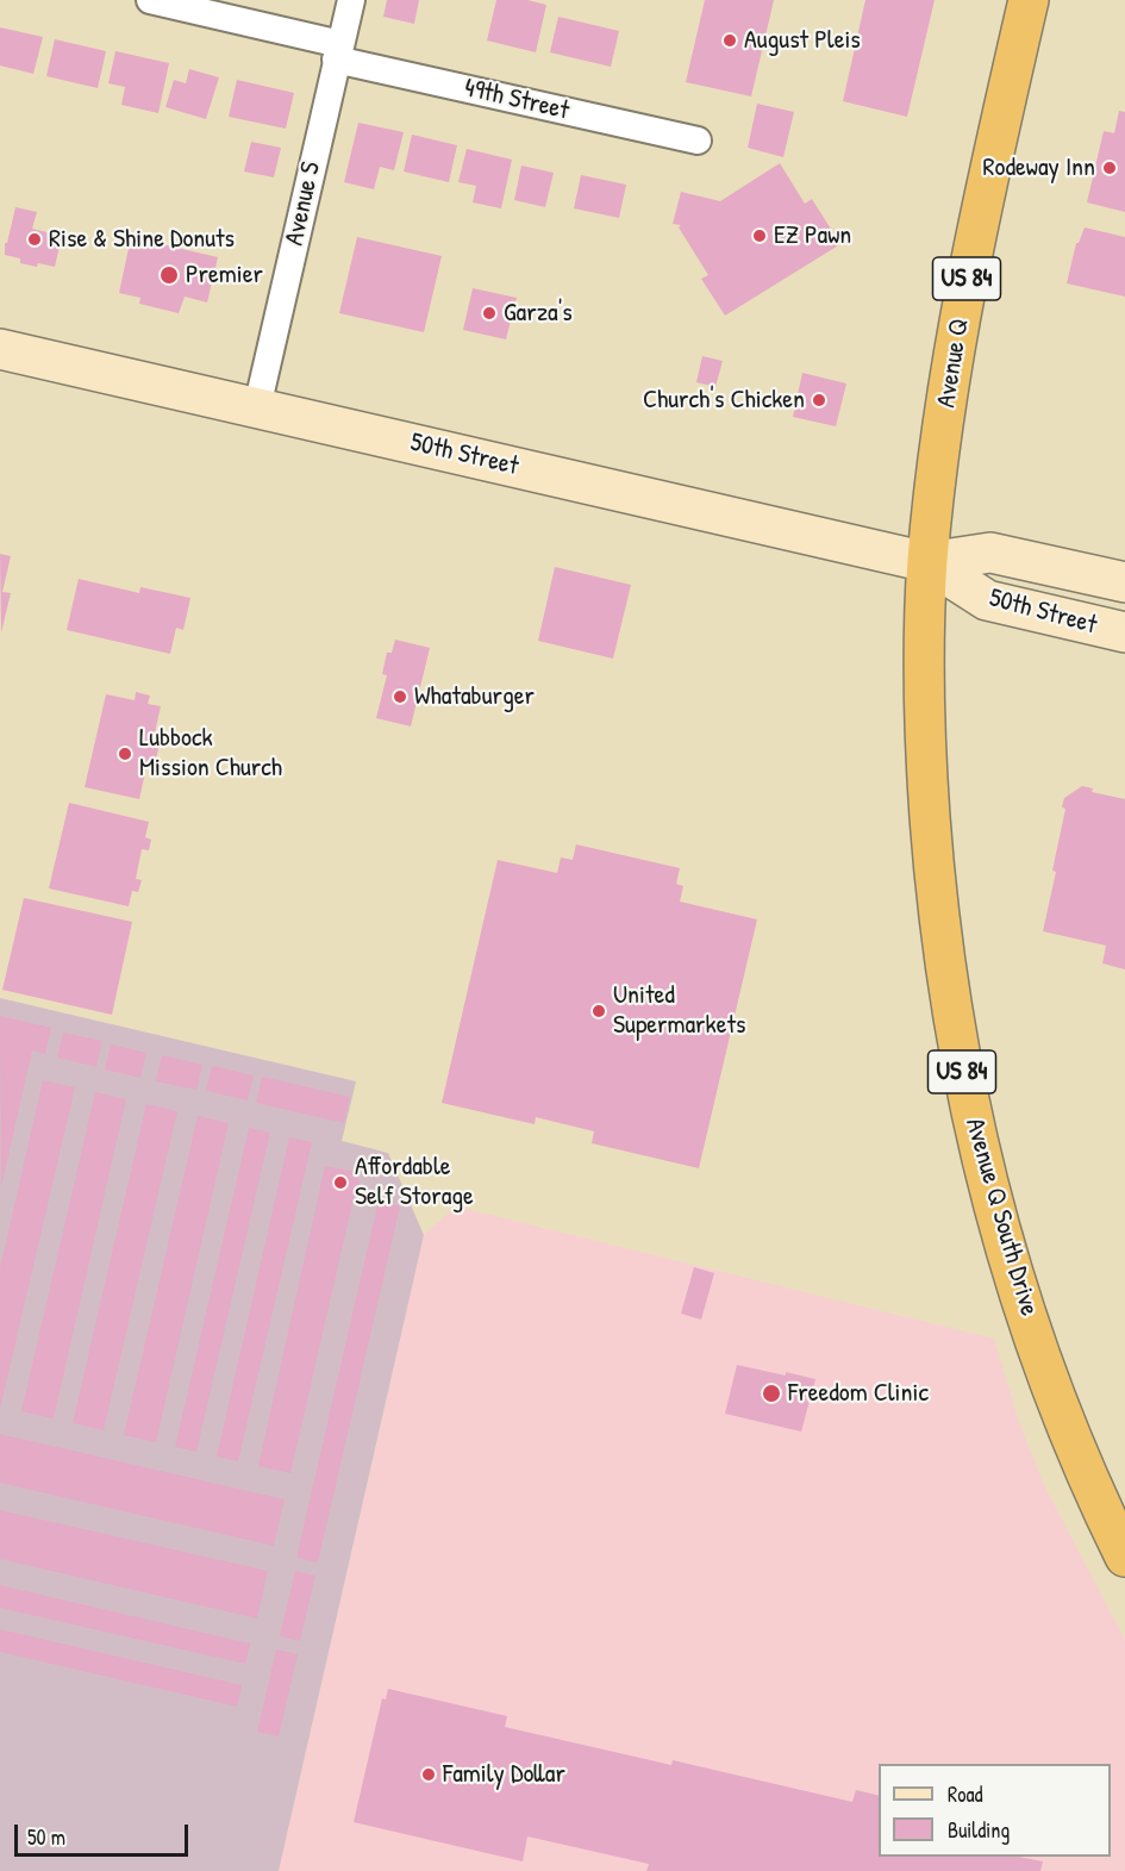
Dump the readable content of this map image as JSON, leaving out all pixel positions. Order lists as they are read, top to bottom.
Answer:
{
  "streets": {
    "highway": ["US 84", "Avenue Q", "Avenue Q South Drive"],
    "main road": ["50th Street"],
    "street": ["49th Street", "Avenue S"]
  },
  "crossings": [
    ["49th Street", "Avenue S"],
    ["Avenue S", "50th Street"],
    ["Avenue Q", "50th Street"],
    ["Avenue Q", "Avenue Q South Drive"],
    ["50th Street", "Avenue Q South Drive"]
  ],
  "places": [
    "August Pleis",
    "Rodeway Inn",
    "EZ Pawn",
    "Rise & Shine Donuts",
    "Premier",
    "Garza's",
    "Church's Chicken",
    "Whataburger",
    "Lubbock Mission Church",
    "United Supermarkets",
    "Affordable Self Storage",
    "Freedom Clinic",
    "Family Dollar"
  ],
  "legend": ["Road", "Building"],
  "scale_bar": "50 m"
}
